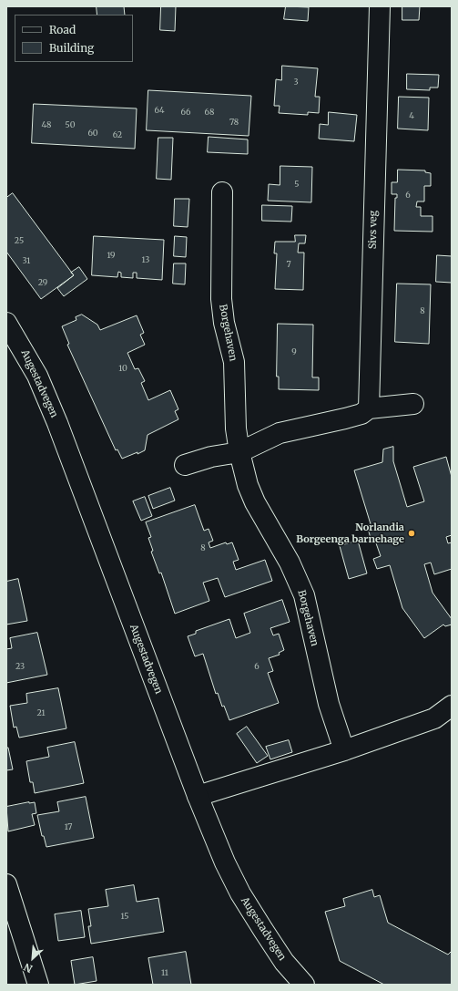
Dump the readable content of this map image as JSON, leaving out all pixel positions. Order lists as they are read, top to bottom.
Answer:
{
  "streets": {
    "street": ["Sivs veg", "Borgehaven", "Augestadvegen"]
  },
  "places": ["Norlandia Borgeenga barnehage"],
  "house_numbers": [
    "3",
    "64",
    "66",
    "68",
    "4",
    "78",
    "48",
    "50",
    "60",
    "62",
    "5",
    "6",
    "25",
    "19",
    "13",
    "31",
    "7",
    "29",
    "8",
    "9",
    "10",
    "8",
    "23",
    "6",
    "21",
    "17",
    "15",
    "11"
  ],
  "legend": ["Road", "Building"],
  "north": "bottom left"
}
